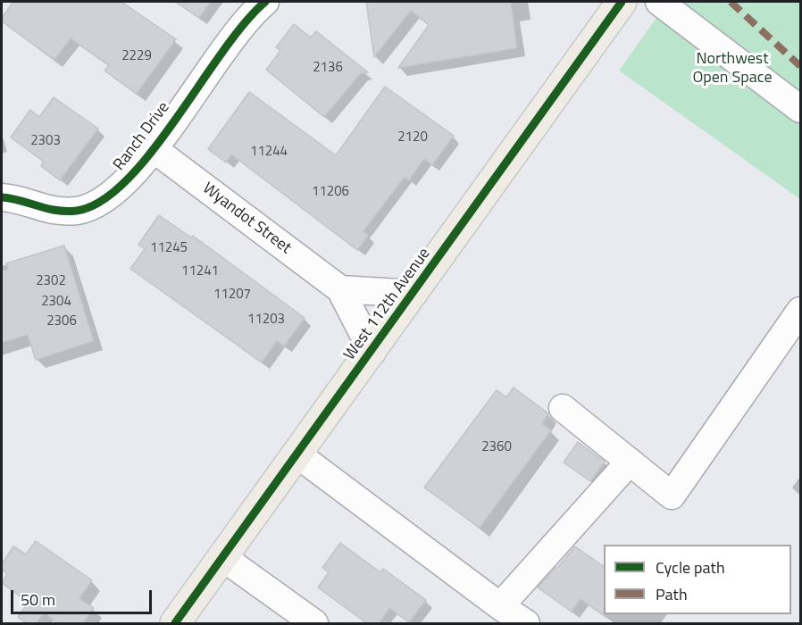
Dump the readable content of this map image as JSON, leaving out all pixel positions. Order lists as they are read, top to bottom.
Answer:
{
  "streets": {
    "main road": ["West 112th Avenue"],
    "street": ["Ranch Drive", "Wyandot Street"]
  },
  "crossings": [
    ["Ranch Drive", "Wyandot Street"],
    ["Wyandot Street", "West 112th Avenue"]
  ],
  "parks": ["Northwest Open Space"],
  "house_numbers": [
    "2229",
    "2136",
    "2120",
    "2303",
    "11244",
    "11206",
    "11245",
    "11241",
    "2302",
    "11207",
    "2304",
    "11203",
    "2306",
    "2360"
  ],
  "legend": ["Cycle path", "Path"],
  "scale_bar": "50 m"
}
